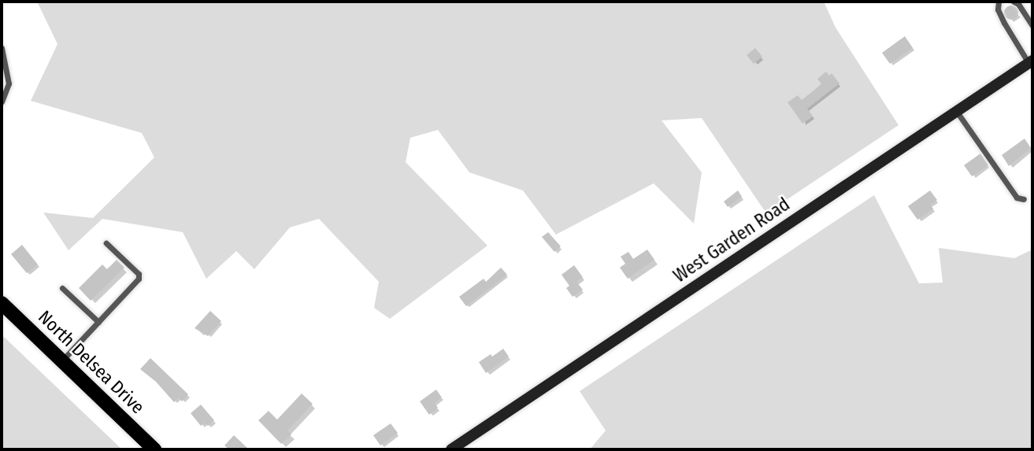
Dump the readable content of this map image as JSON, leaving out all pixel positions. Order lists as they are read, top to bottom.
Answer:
{
  "streets": {
    "main road": ["West Garden Road", "North Delsea Drive"]
  }
}
